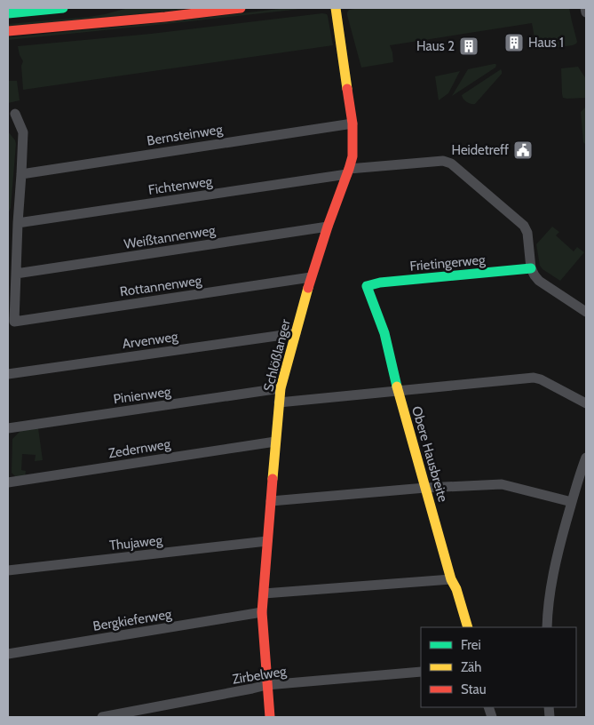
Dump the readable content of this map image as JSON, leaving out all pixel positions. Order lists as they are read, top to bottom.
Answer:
{
  "streets": {
    "street": [
      "Bernsteinweg",
      "Fichtenweg",
      "Weißtannenweg",
      "Frietingerweg",
      "Rottannenweg",
      "Arvenweg",
      "Schlößlanger",
      "Pinienweg",
      "Zedernweg",
      "Obere Hausbreite",
      "Thujaweg",
      "Bergkieferweg",
      "Zirbelweg"
    ]
  },
  "crossings": [
    ["Bernsteinweg", "Schlößlanger"],
    ["Fichtenweg", "Frietingerweg"],
    ["Fichtenweg", "Schlößlanger"],
    ["Weißtannenweg", "Rottannenweg"],
    ["Weißtannenweg", "Schlößlanger"],
    ["Frietingerweg", "Obere Hausbreite"],
    ["Rottannenweg", "Schlößlanger"],
    ["Arvenweg", "Schlößlanger"],
    ["Schlößlanger", "Pinienweg"],
    ["Schlößlanger", "Zedernweg"],
    ["Schlößlanger", "Thujaweg"],
    ["Schlößlanger", "Bergkieferweg"],
    ["Schlößlanger", "Zirbelweg"]
  ],
  "places": {
    "building": ["Haus 1", "Haus 2"],
    "public building": ["Heidetreff"]
  },
  "legend": ["Frei", "Zäh", "Stau"]
}
